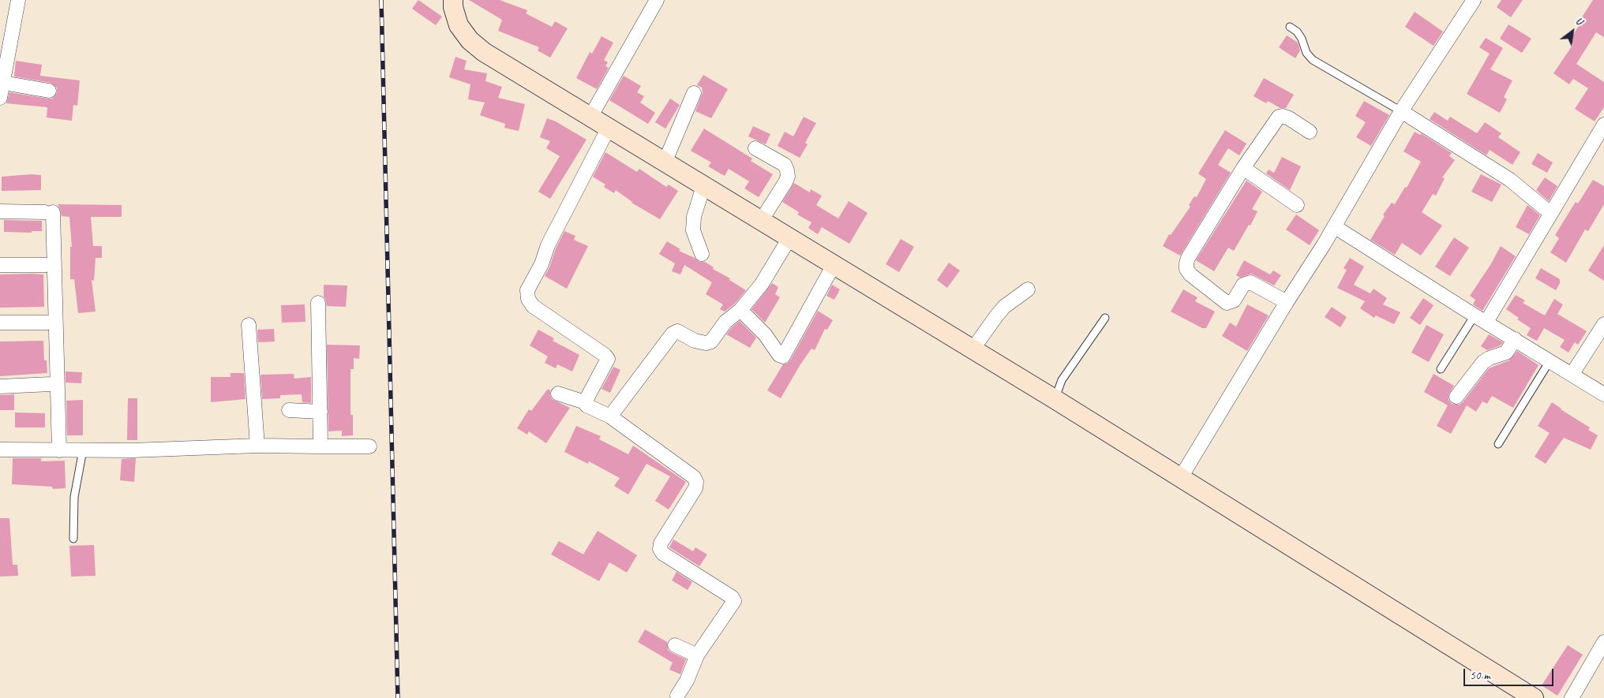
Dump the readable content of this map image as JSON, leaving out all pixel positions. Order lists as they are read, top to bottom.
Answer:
{
  "scale_bar": "50 m",
  "north": "top right"
}
